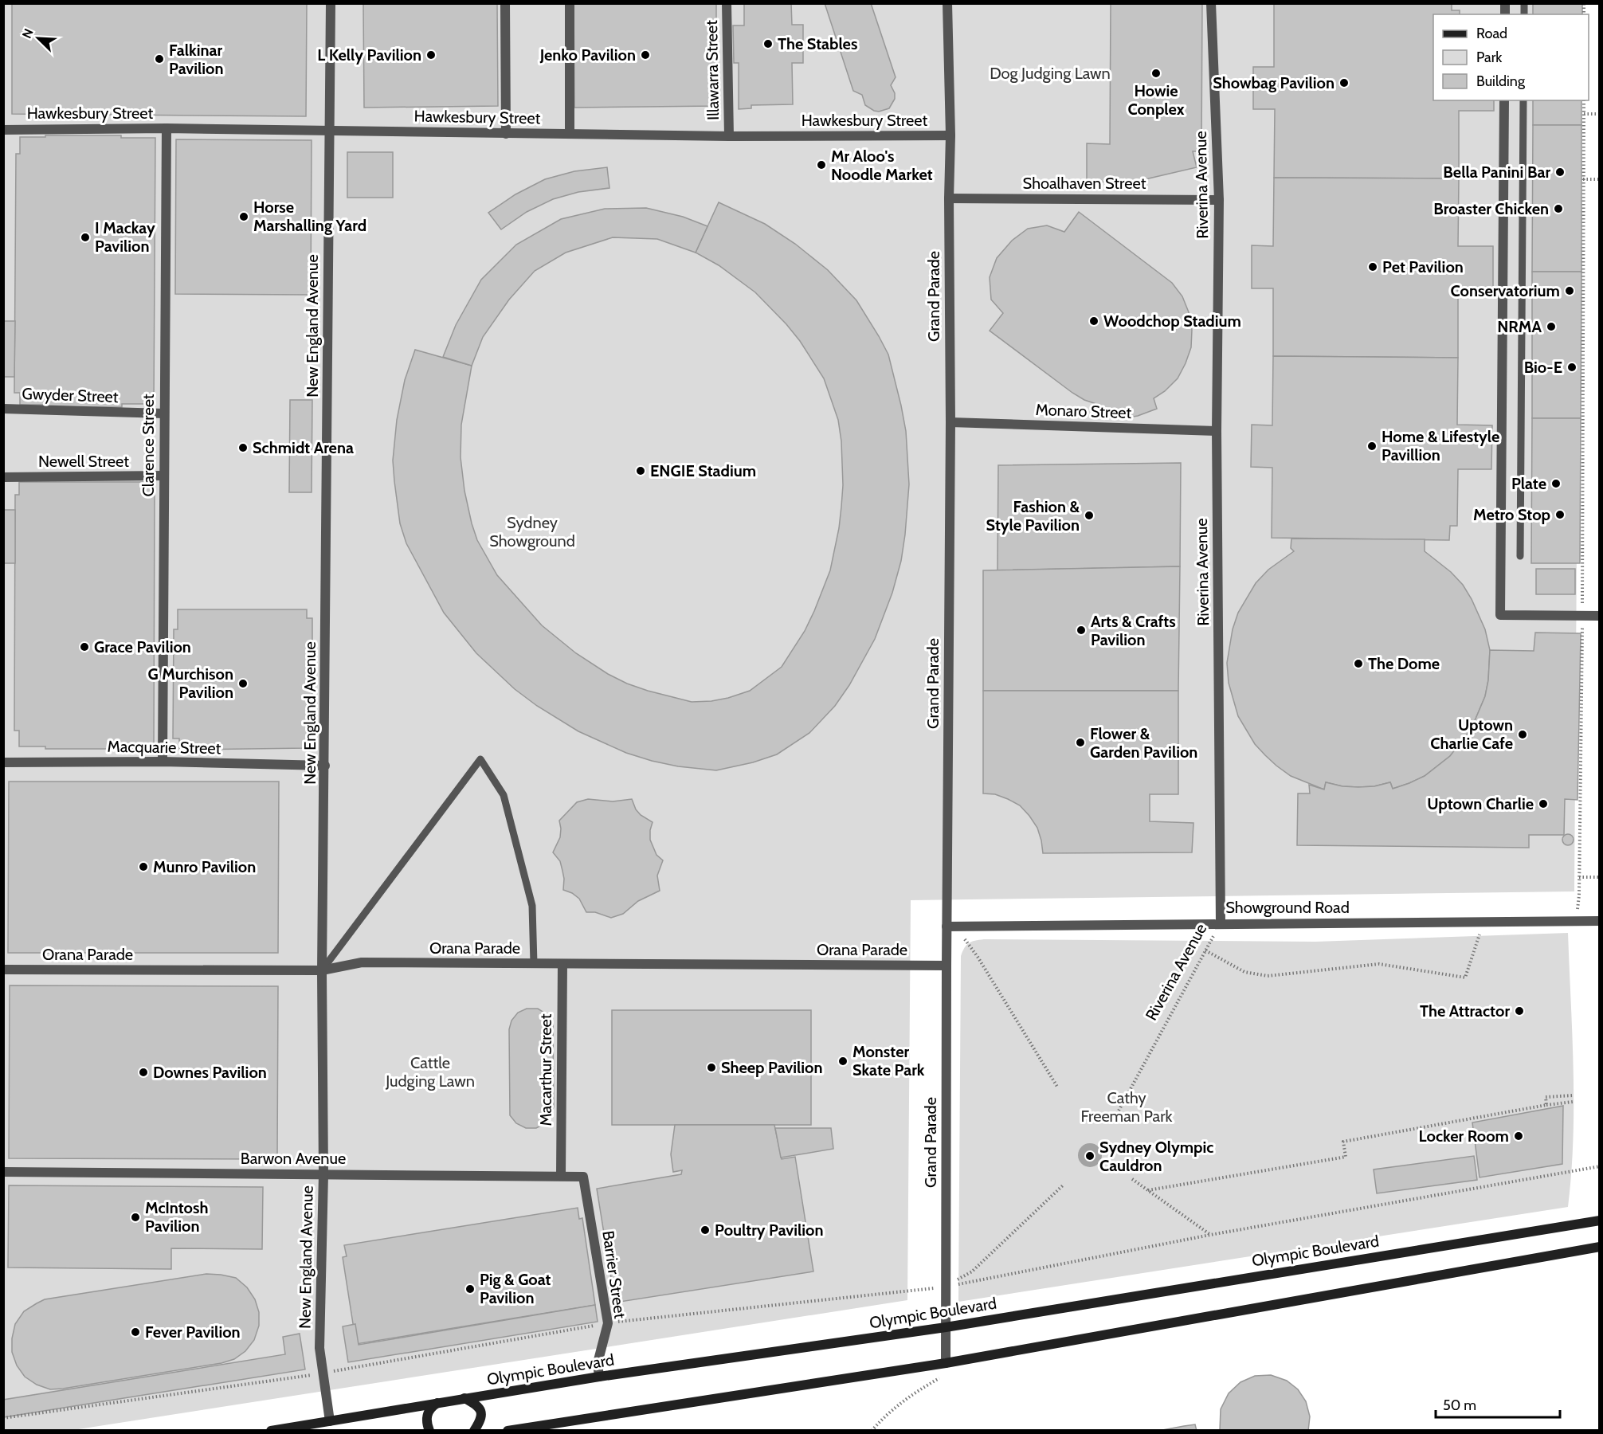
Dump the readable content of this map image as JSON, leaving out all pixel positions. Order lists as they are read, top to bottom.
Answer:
{
  "streets": {
    "street": [
      "Illawarra Street",
      "Hawkesbury Street",
      "Shoalhaven Street",
      "Riverina Avenue",
      "Grand Parade",
      "New England Avenue",
      "Gwyder Street",
      "Monaro Street",
      "Clarence Street",
      "Newell Street",
      "Macquarie Street",
      "Showground Road",
      "Orana Parade",
      "Macarthur Street",
      "Barwon Avenue",
      "Olympic Boulevard",
      "Barrier Street"
    ]
  },
  "crossings": [
    ["Illawarra Street", "Hawkesbury Street"],
    ["Hawkesbury Street", "Grand Parade"],
    ["Hawkesbury Street", "New England Avenue"],
    ["Hawkesbury Street", "Clarence Street"],
    ["Shoalhaven Street", "Riverina Avenue"],
    ["Shoalhaven Street", "Grand Parade"],
    ["Riverina Avenue", "Monaro Street"],
    ["Riverina Avenue", "Showground Road"],
    ["Grand Parade", "Monaro Street"],
    ["Grand Parade", "Showground Road"],
    ["Grand Parade", "Orana Parade"],
    ["Grand Parade", "Olympic Boulevard"],
    ["New England Avenue", "Macquarie Street"],
    ["New England Avenue", "Orana Parade"],
    ["New England Avenue", "Barwon Avenue"],
    ["New England Avenue", "Olympic Boulevard"],
    ["Gwyder Street", "Clarence Street"],
    ["Clarence Street", "Newell Street"],
    ["Clarence Street", "Macquarie Street"],
    ["Orana Parade", "Macarthur Street"],
    ["Macarthur Street", "Barwon Avenue"],
    ["Barwon Avenue", "Barrier Street"],
    ["Olympic Boulevard", "Barrier Street"]
  ],
  "parks": [
    "Dog Judging Lawn",
    "Sydney Showground",
    "Cattle Judging Lawn",
    "Cathy Freeman Park"
  ],
  "places": [
    "The Stables",
    "L Kelly Pavilion",
    "Jenko Pavilion",
    "Falkinar Pavilion",
    "Howie Conplex",
    "Showbag Pavilion",
    "Mr Aloo's Noodle Market",
    "Bella Panini Bar",
    "Broaster Chicken",
    "Horse Marshalling Yard",
    "I Mackay Pavilion",
    "Pet Pavilion",
    "Conservatorium",
    "Woodchop Stadium",
    "NRMA",
    "Bio-E",
    "Home & Lifestyle Pavillion",
    "Schmidt Arena",
    "ENGIE Stadium",
    "Plate",
    "Metro Stop",
    "Fashion & Style Pavilion",
    "Arts & Crafts Pavilion",
    "Grace Pavilion",
    "The Dome",
    "G Murchison Pavilion",
    "Uptown Charlie Cafe",
    "Flower & Garden Pavilion",
    "Uptown Charlie",
    "Munro Pavilion",
    "The Attractor",
    "Monster Skate Park",
    "Sheep Pavilion",
    "Downes Pavilion",
    "Locker Room",
    "Sydney Olympic Cauldron",
    "McIntosh Pavilion",
    "Poultry Pavilion",
    "Pig & Goat Pavilion",
    "Fever Pavilion"
  ],
  "legend": ["Road", "Park", "Building"],
  "scale_bar": "50 m",
  "north": "top left"
}
